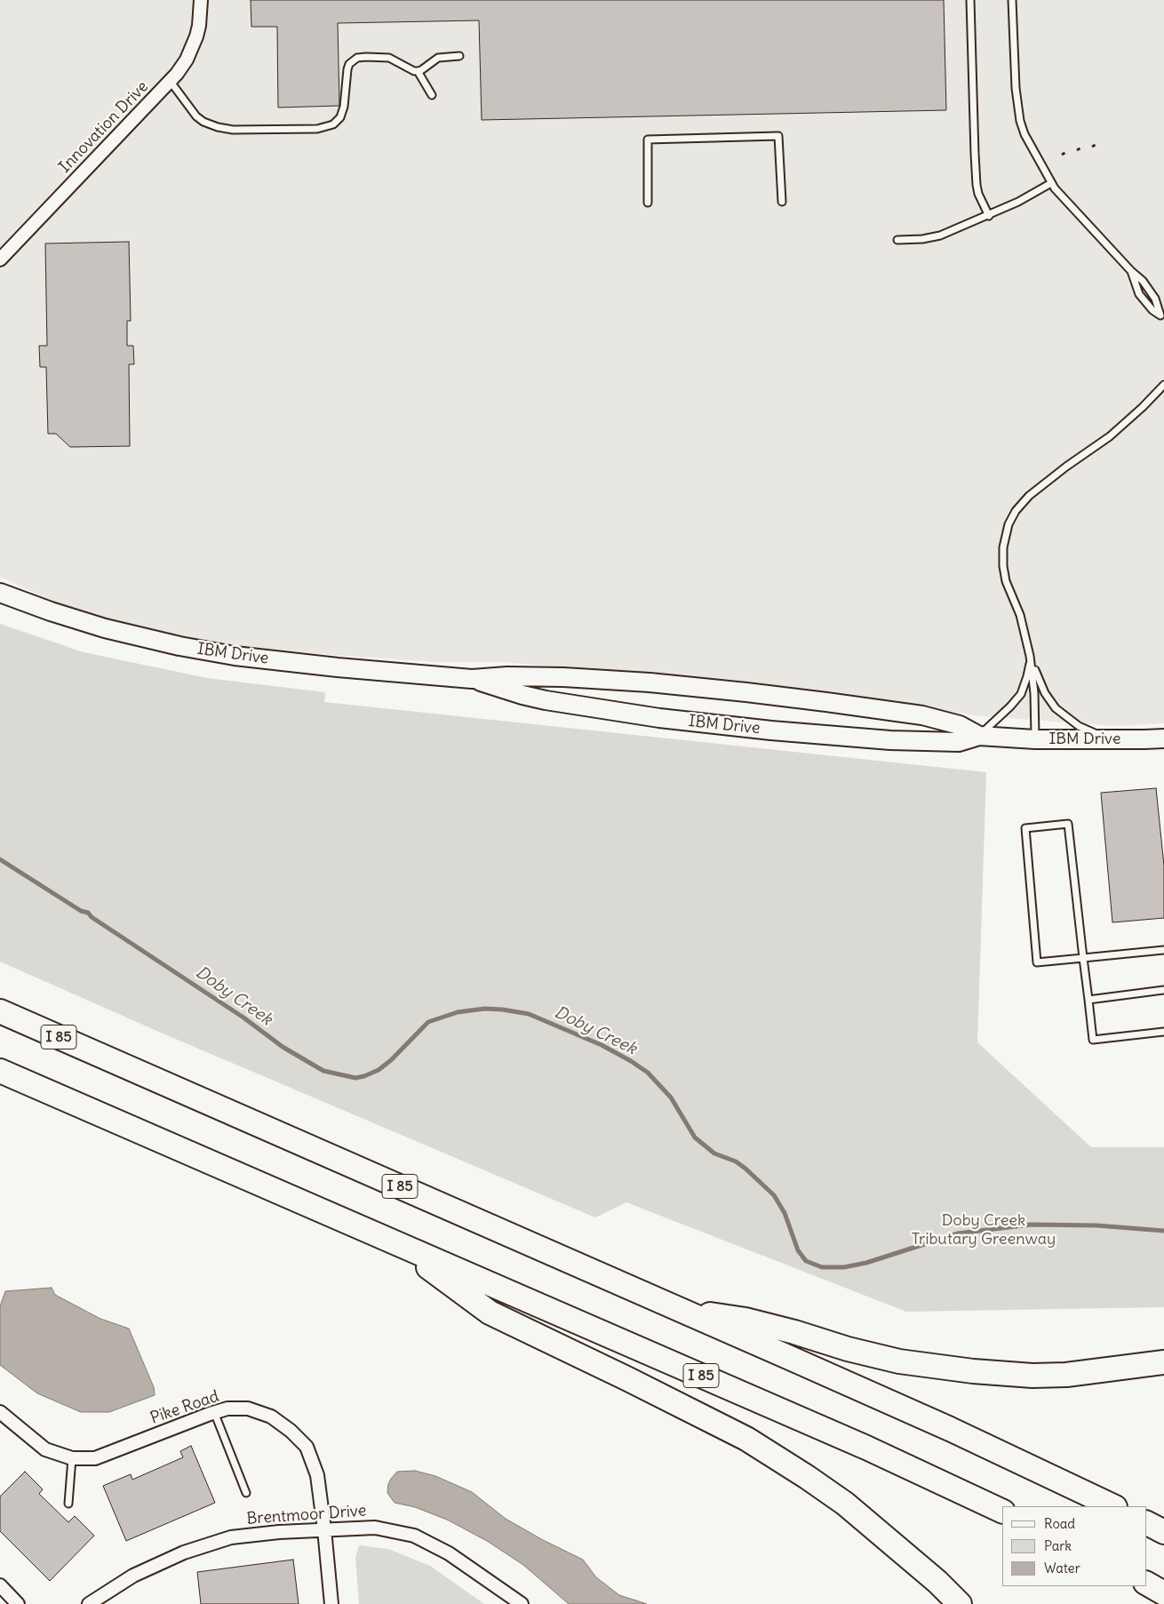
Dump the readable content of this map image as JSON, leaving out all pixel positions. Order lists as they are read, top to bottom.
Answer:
{
  "streets": {
    "highway": ["I 85"],
    "street": [
      "Innovation Drive",
      "IBM Drive",
      "Pike Road",
      "Brentmoor Drive"
    ]
  },
  "crossings": [
    ["Pike Road", "Brentmoor Drive"]
  ],
  "water": ["Doby Creek"],
  "parks": ["Doby Creek Tributary Greenway"],
  "legend": ["Road", "Park", "Water"]
}
